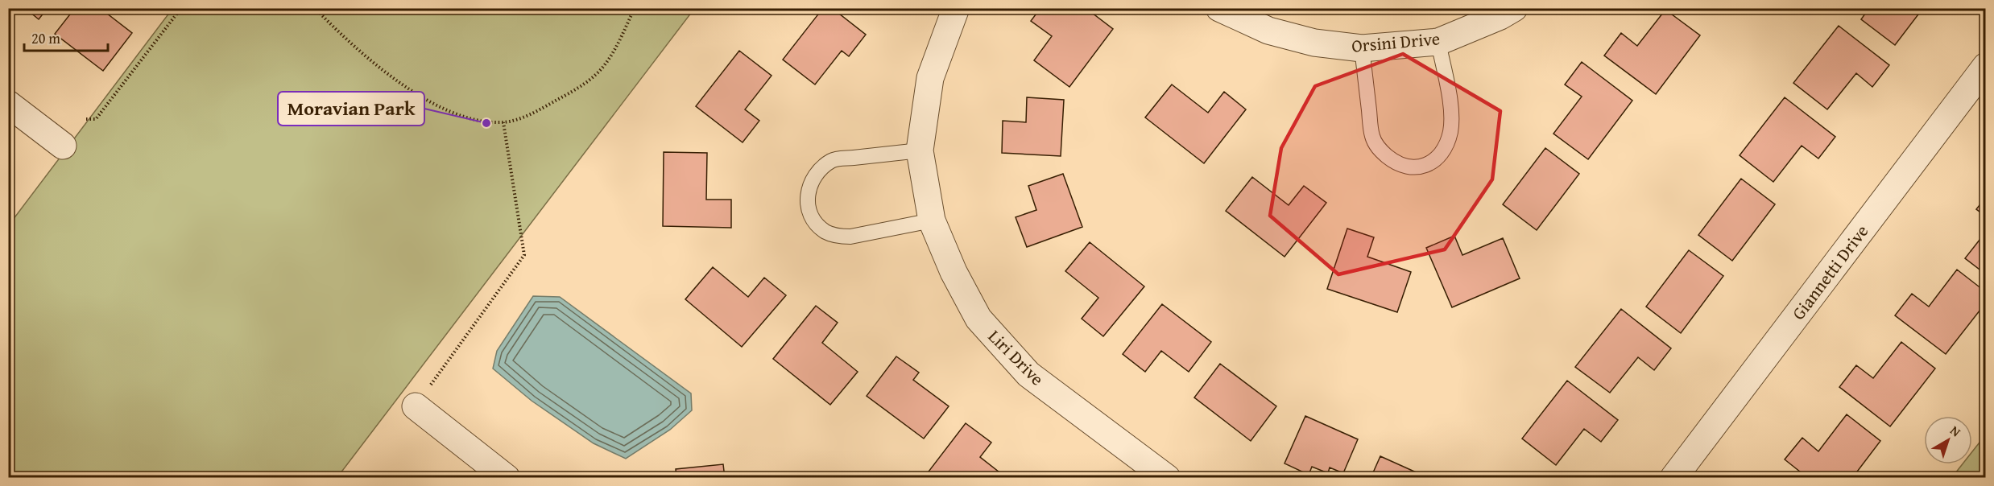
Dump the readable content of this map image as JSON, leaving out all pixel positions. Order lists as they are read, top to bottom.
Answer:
{
  "streets": {
    "street": ["Orsini Drive", "Giannetti Drive", "Liri Drive"]
  },
  "places": ["Moravian Park"],
  "scale_bar": "20 m",
  "north": "top right"
}
